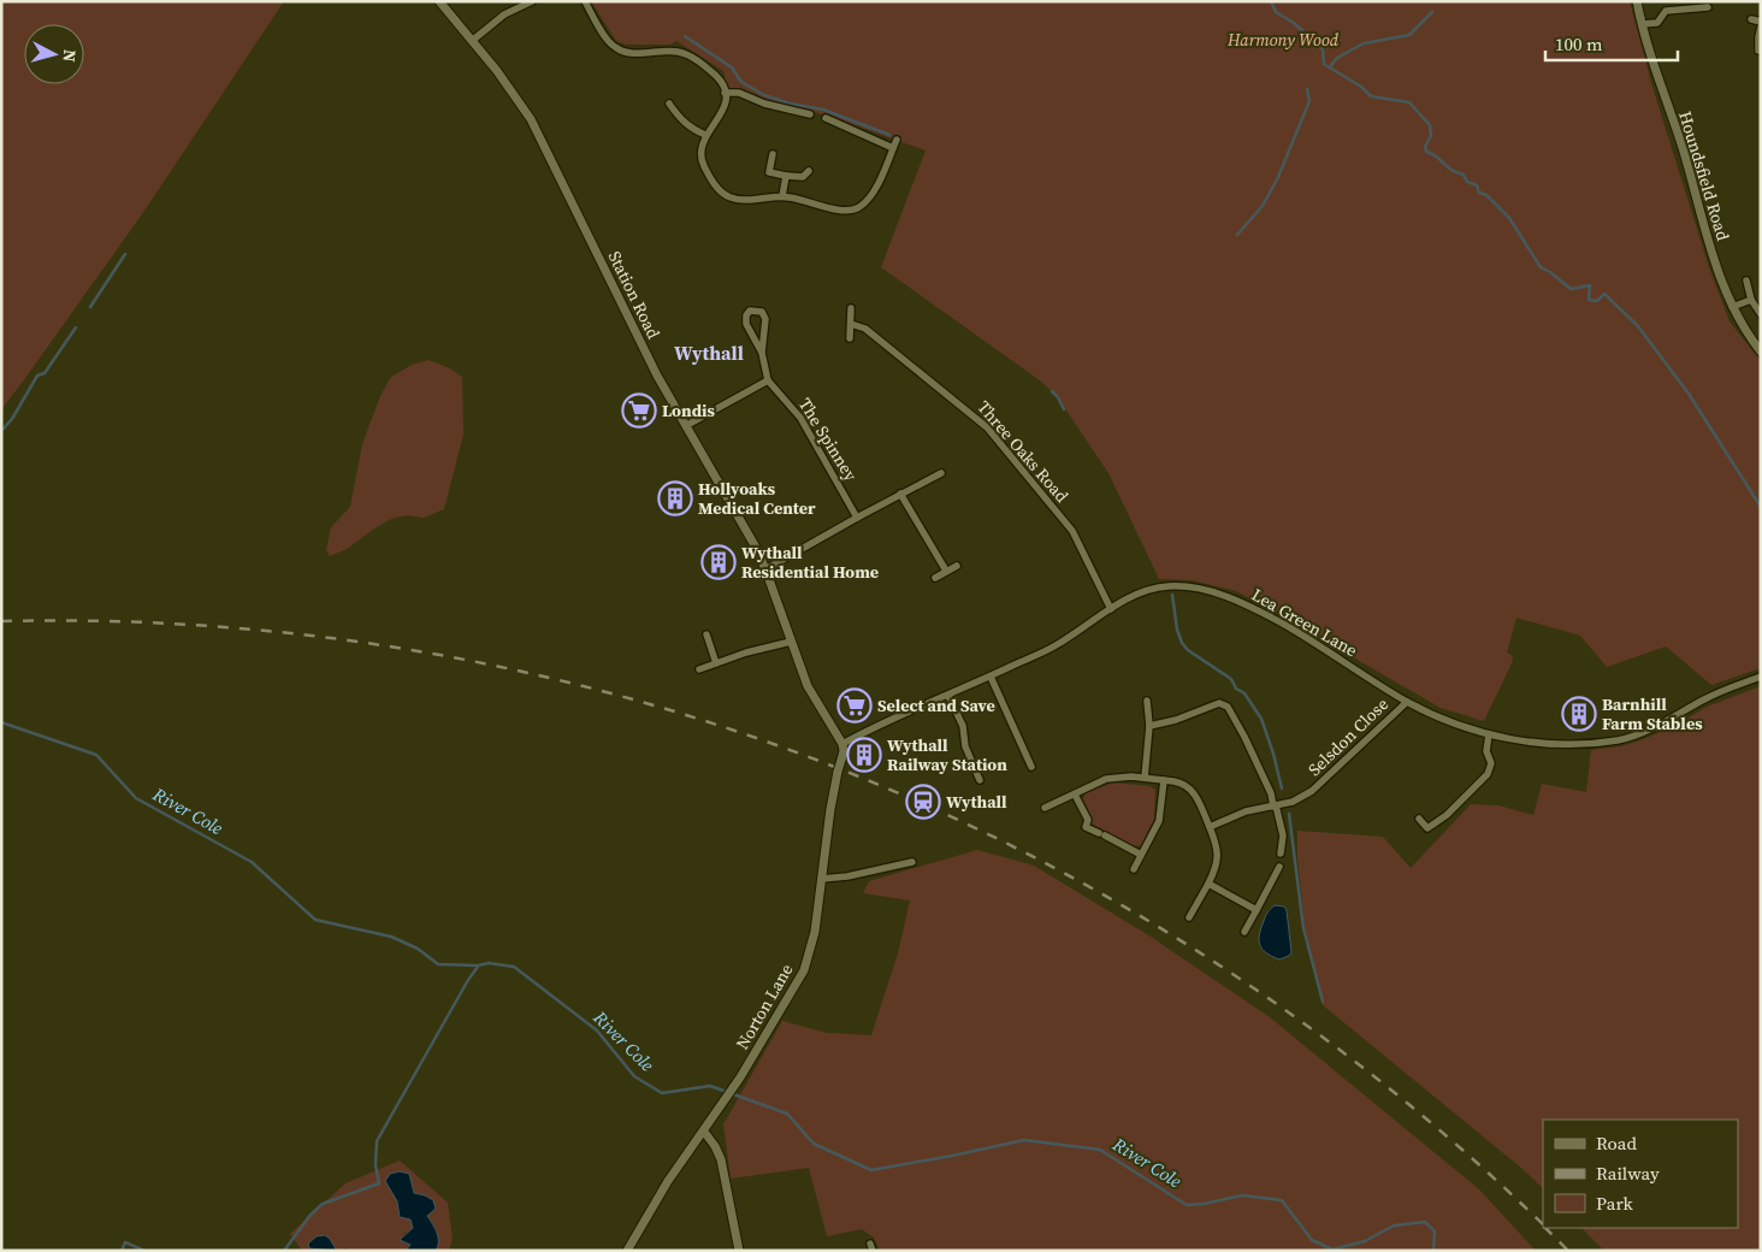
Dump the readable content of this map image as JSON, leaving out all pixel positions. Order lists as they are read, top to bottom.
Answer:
{
  "streets": {
    "street": [
      "Houndsfield Road",
      "Station Road",
      "The Spinney",
      "Three Oaks Road",
      "Lea Green Lane",
      "Selsdon Close",
      "Norton Lane"
    ]
  },
  "crossings": [
    ["Station Road", "Lea Green Lane"],
    ["Station Road", "Norton Lane"],
    ["Three Oaks Road", "Lea Green Lane"],
    ["Lea Green Lane", "Selsdon Close"],
    ["Lea Green Lane", "Norton Lane"]
  ],
  "districts": ["Wythall"],
  "water": ["River Cole"],
  "parks": ["Harmony Wood"],
  "places": {
    "supermarket": ["Londis", "Select and Save"],
    "building": [
      "Hollyoaks Medical Center",
      "Wythall Residential Home",
      "Barnhill Farm Stables",
      "Wythall Railway Station"
    ],
    "station": ["Wythall"]
  },
  "legend": ["Road", "Railway", "Park"],
  "scale_bar": "100 m",
  "north": "right"
}
